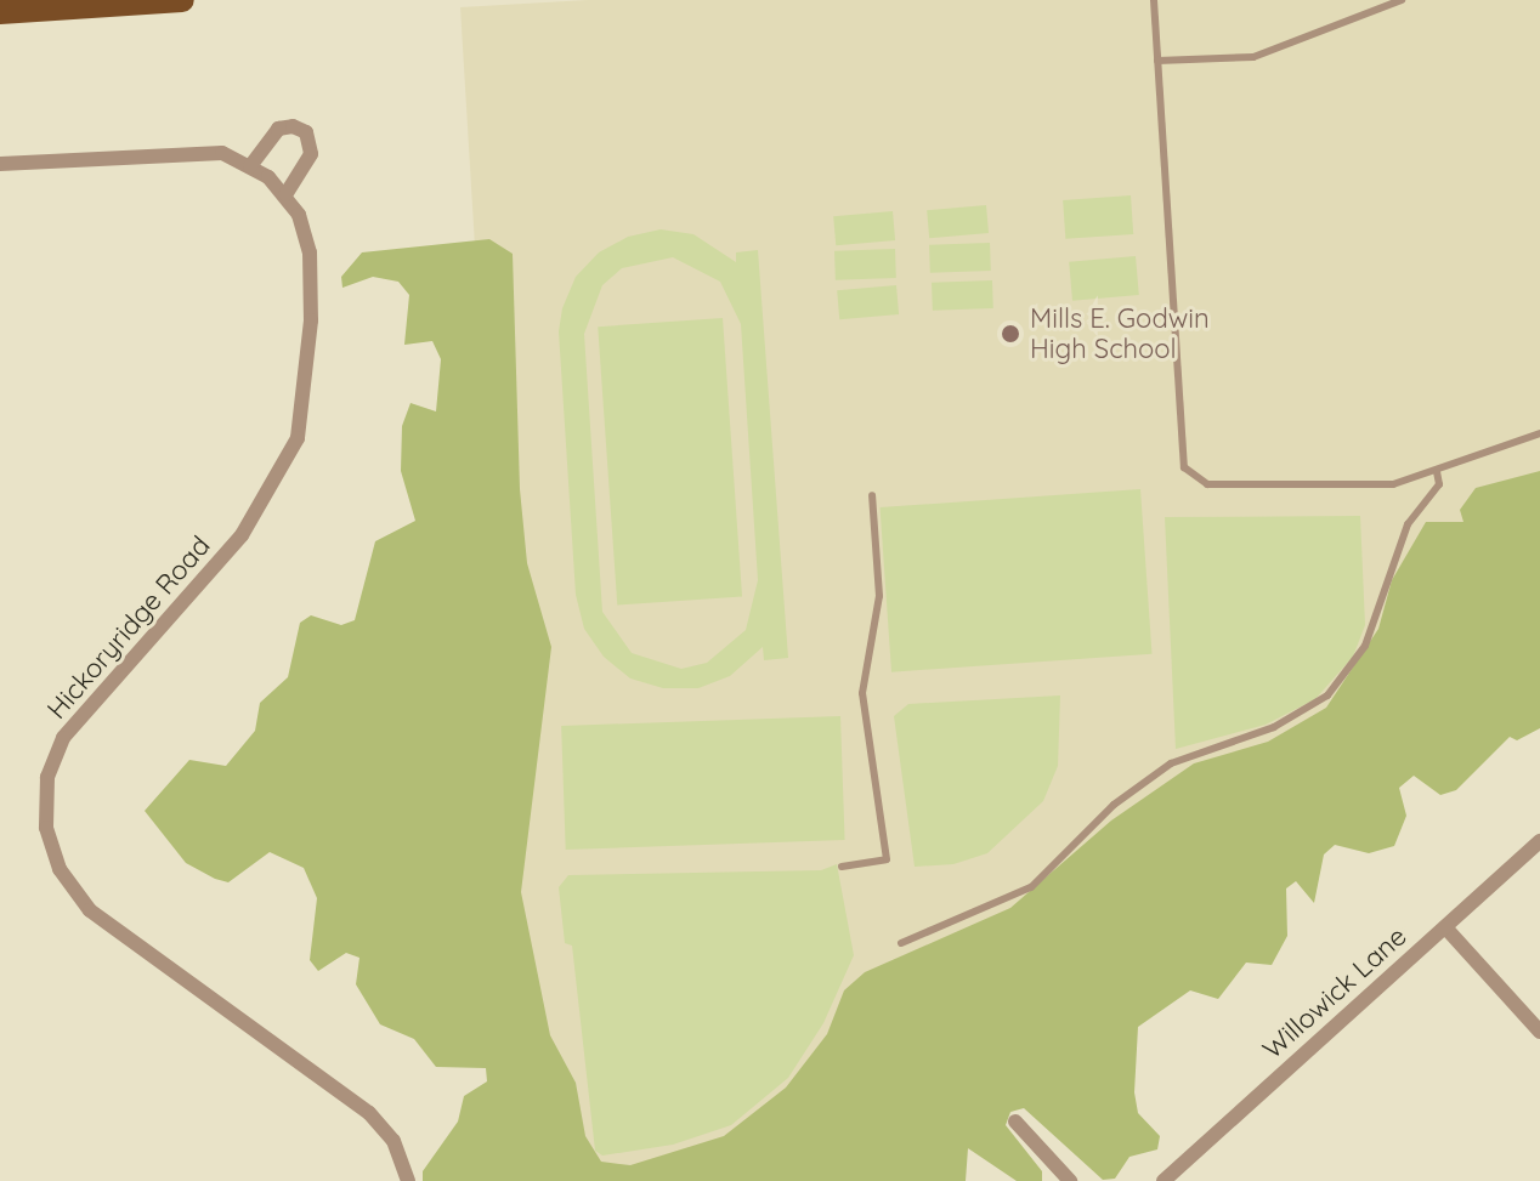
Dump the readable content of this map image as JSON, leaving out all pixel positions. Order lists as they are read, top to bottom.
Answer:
{
  "streets": {
    "street": ["Hickoryridge Road", "Willowick Lane"]
  },
  "places": ["Mills E. Godwin High School"]
}
